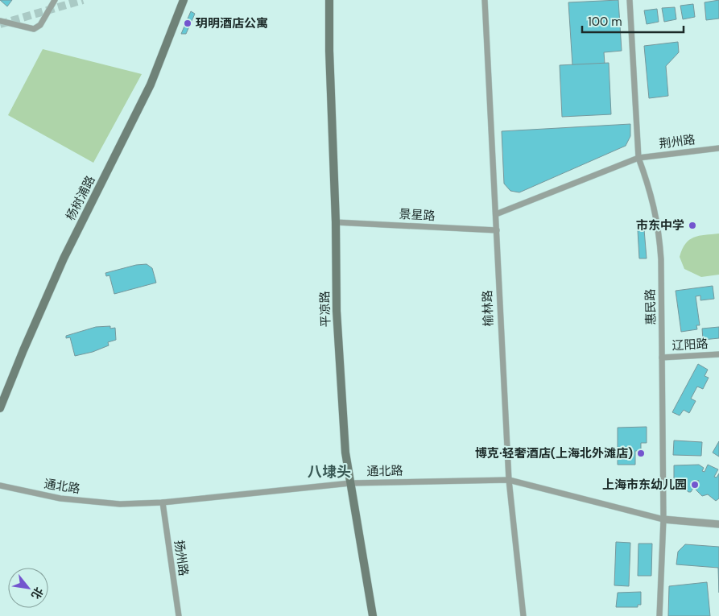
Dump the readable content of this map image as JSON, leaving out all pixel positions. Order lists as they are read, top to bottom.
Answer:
{
  "streets": {
    "main road": ["杨树浦路", "平凉路"],
    "street": [
      "荆州路",
      "景星路",
      "惠民路",
      "榆林路",
      "辽阳路",
      "通北路",
      "扬州路"
    ]
  },
  "crossings": [
    ["荆州路", "惠民路"],
    ["景星路", "榆林路"],
    ["景星路", "平凉路"],
    ["惠民路", "辽阳路"],
    ["惠民路", "通北路"],
    ["榆林路", "通北路"],
    ["平凉路", "通北路"],
    ["通北路", "扬州路"]
  ],
  "districts": ["八埭头"],
  "places": [
    "玥明酒店公寓",
    "市东中学",
    "博克·轻奢酒店(上海北外滩店)",
    "上海市东幼儿园"
  ],
  "scale_bar": "100 m",
  "north": "bottom right"
}
